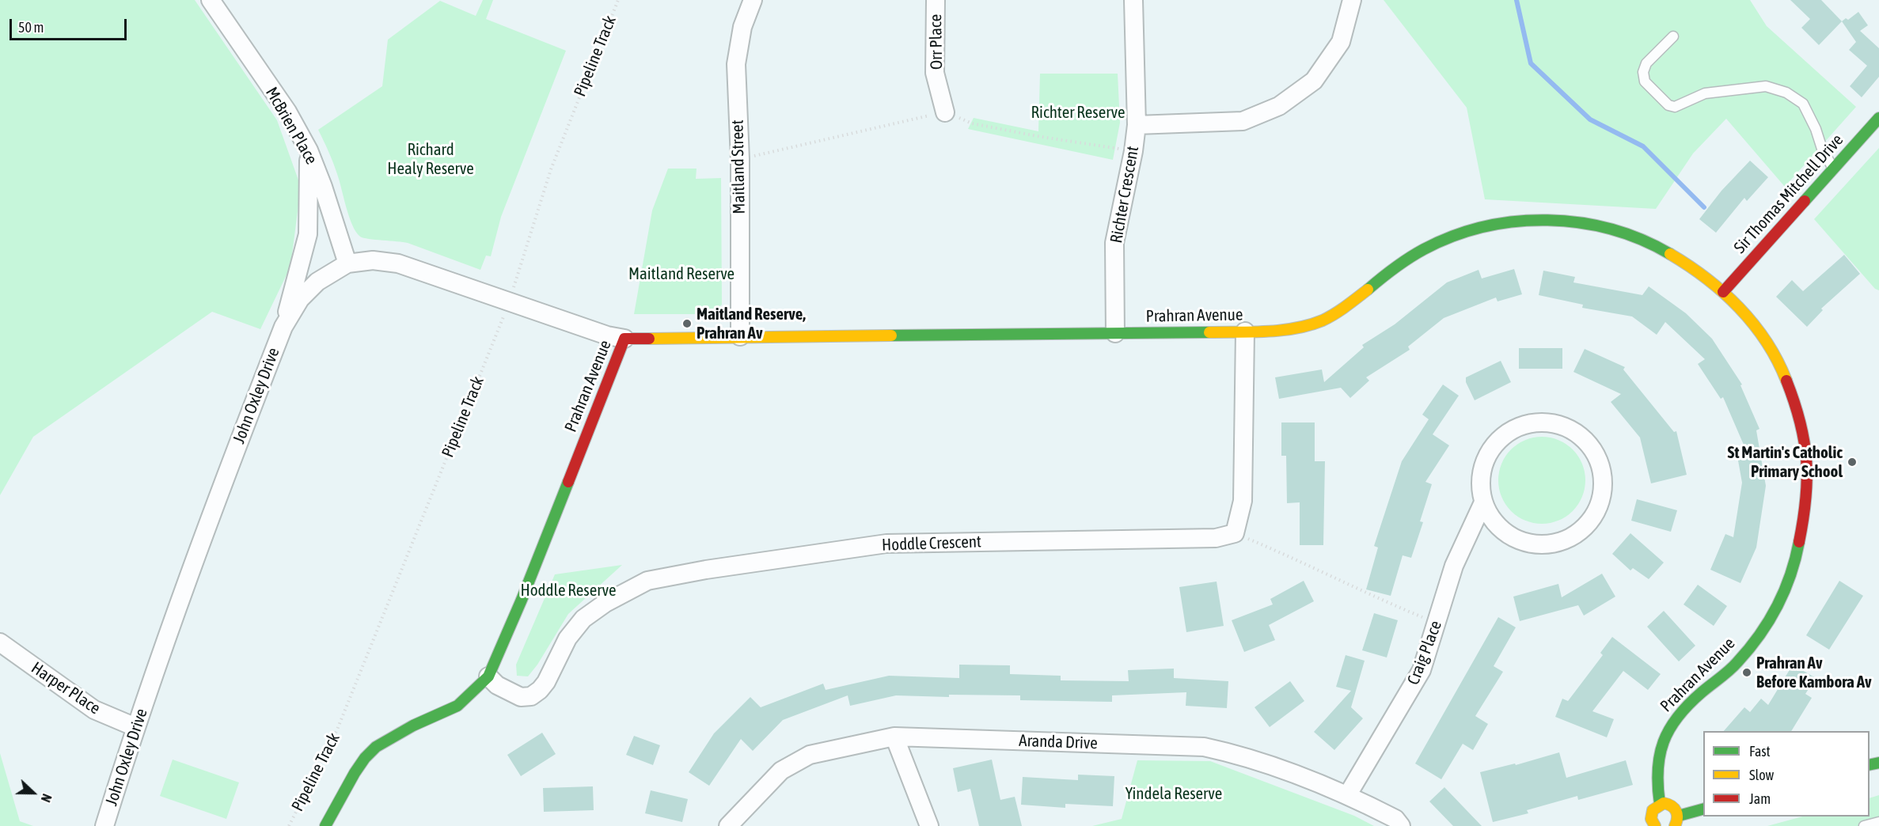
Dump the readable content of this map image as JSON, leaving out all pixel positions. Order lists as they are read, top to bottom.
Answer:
{
  "streets": {
    "street": [
      "Orr Place",
      "McBrien Place",
      "Maitland Street",
      "Sir Thomas Mitchell Drive",
      "Richter Crescent",
      "Prahran Avenue",
      "John Oxley Drive",
      "Hoddle Crescent",
      "Craig Place",
      "Harper Place",
      "Aranda Drive"
    ],
    "path": ["Pipeline Track"]
  },
  "crossings": [
    ["Pipeline Track", "John Oxley Drive"],
    ["McBrien Place", "John Oxley Drive"],
    ["Maitland Street", "Prahran Avenue"],
    ["Sir Thomas Mitchell Drive", "Prahran Avenue"],
    ["Richter Crescent", "Prahran Avenue"],
    ["Prahran Avenue", "John Oxley Drive"],
    ["Prahran Avenue", "Hoddle Crescent"],
    ["John Oxley Drive", "Harper Place"],
    ["Craig Place", "Aranda Drive"]
  ],
  "parks": [
    "Richter Reserve",
    "Richard Healy Reserve",
    "Maitland Reserve",
    "Hoddle Reserve",
    "Yindela Reserve"
  ],
  "places": ["Maitland Reserve, Prahran Av", "St Martin's Catholic Primary School", "Prahran Av Before Kambora Av"],
  "legend": ["Fast", "Slow", "Jam"],
  "scale_bar": "50 m",
  "north": "right"
}
